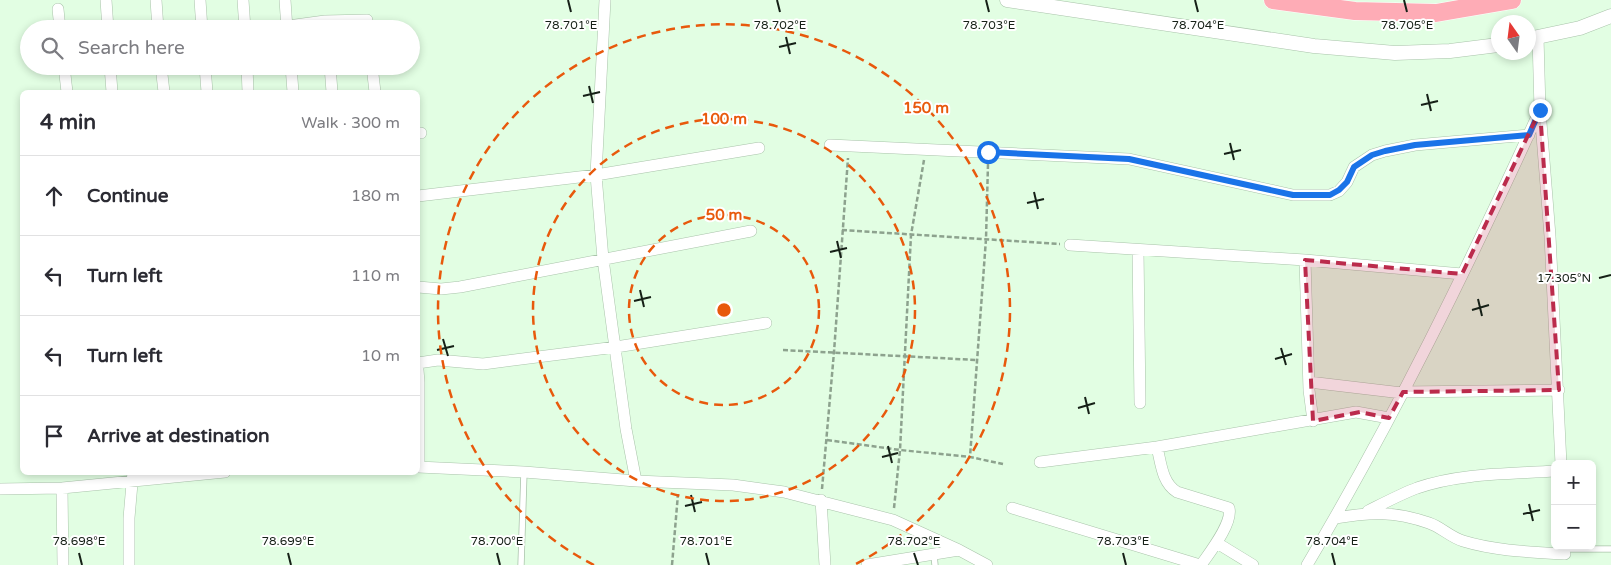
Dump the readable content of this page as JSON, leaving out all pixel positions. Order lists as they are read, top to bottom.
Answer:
{
  "north": "top",
  "page": {
    "search": "Search here",
    "heading": ["4 min", "Walk · 300 m"],
    "list": [
      ["Continue", "180 m"],
      ["Turn left", "110 m"],
      ["Turn left", "10 m"],
      "Arrive at destination"
    ],
    "map_buttons": ["+", "−"]
  },
  "coordinates": [
    "78.701°E",
    "78.702°E",
    "78.703°E",
    "78.704°E",
    "78.705°E",
    "17.305°N",
    "78.698°E",
    "78.699°E",
    "78.700°E"
  ],
  "rings": ["150 m", "100 m", "50 m"]
}
